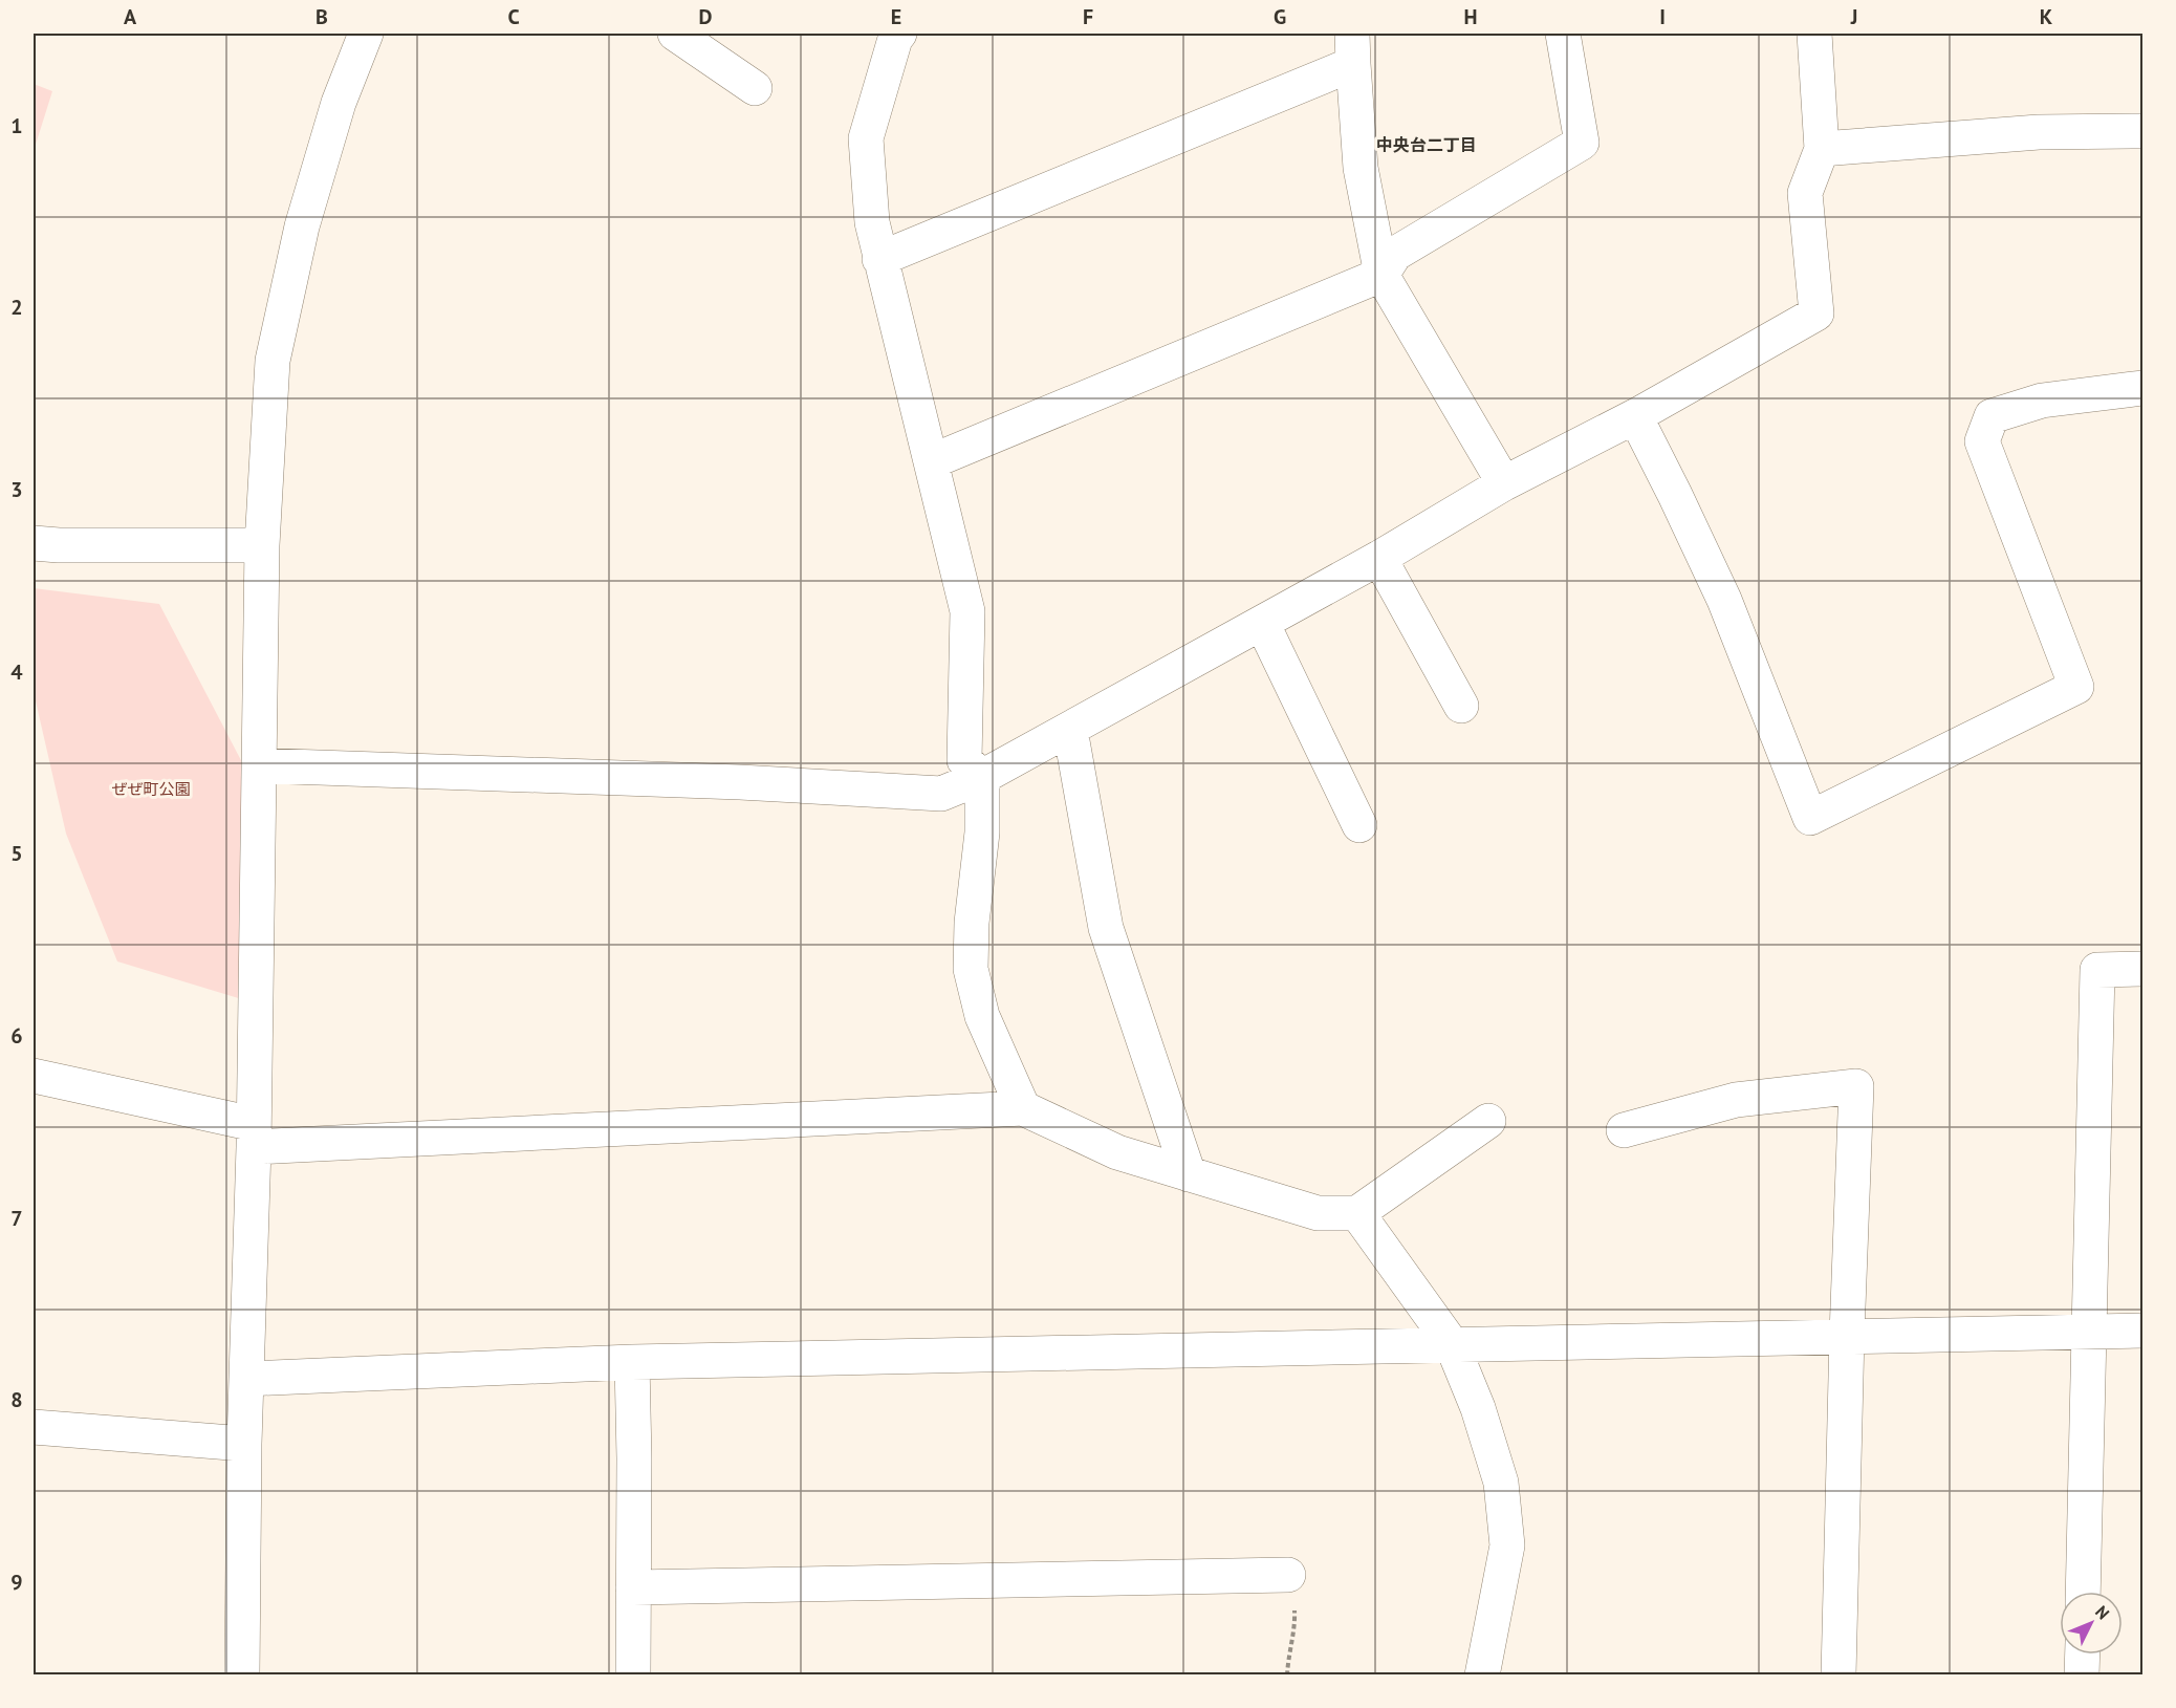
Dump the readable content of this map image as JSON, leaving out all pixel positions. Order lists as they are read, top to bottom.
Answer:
{
  "districts": ["中央台二丁目"],
  "parks": ["ぜぜ町公園"],
  "north": "top right",
  "grid": {
    "columns": [
      "A",
      "B",
      "C",
      "D",
      "E",
      "F",
      "G",
      "H",
      "I",
      "J",
      "K"
    ],
    "rows": [
      "1",
      "2",
      "3",
      "4",
      "5",
      "6",
      "7",
      "8",
      "9"
    ]
  }
}
